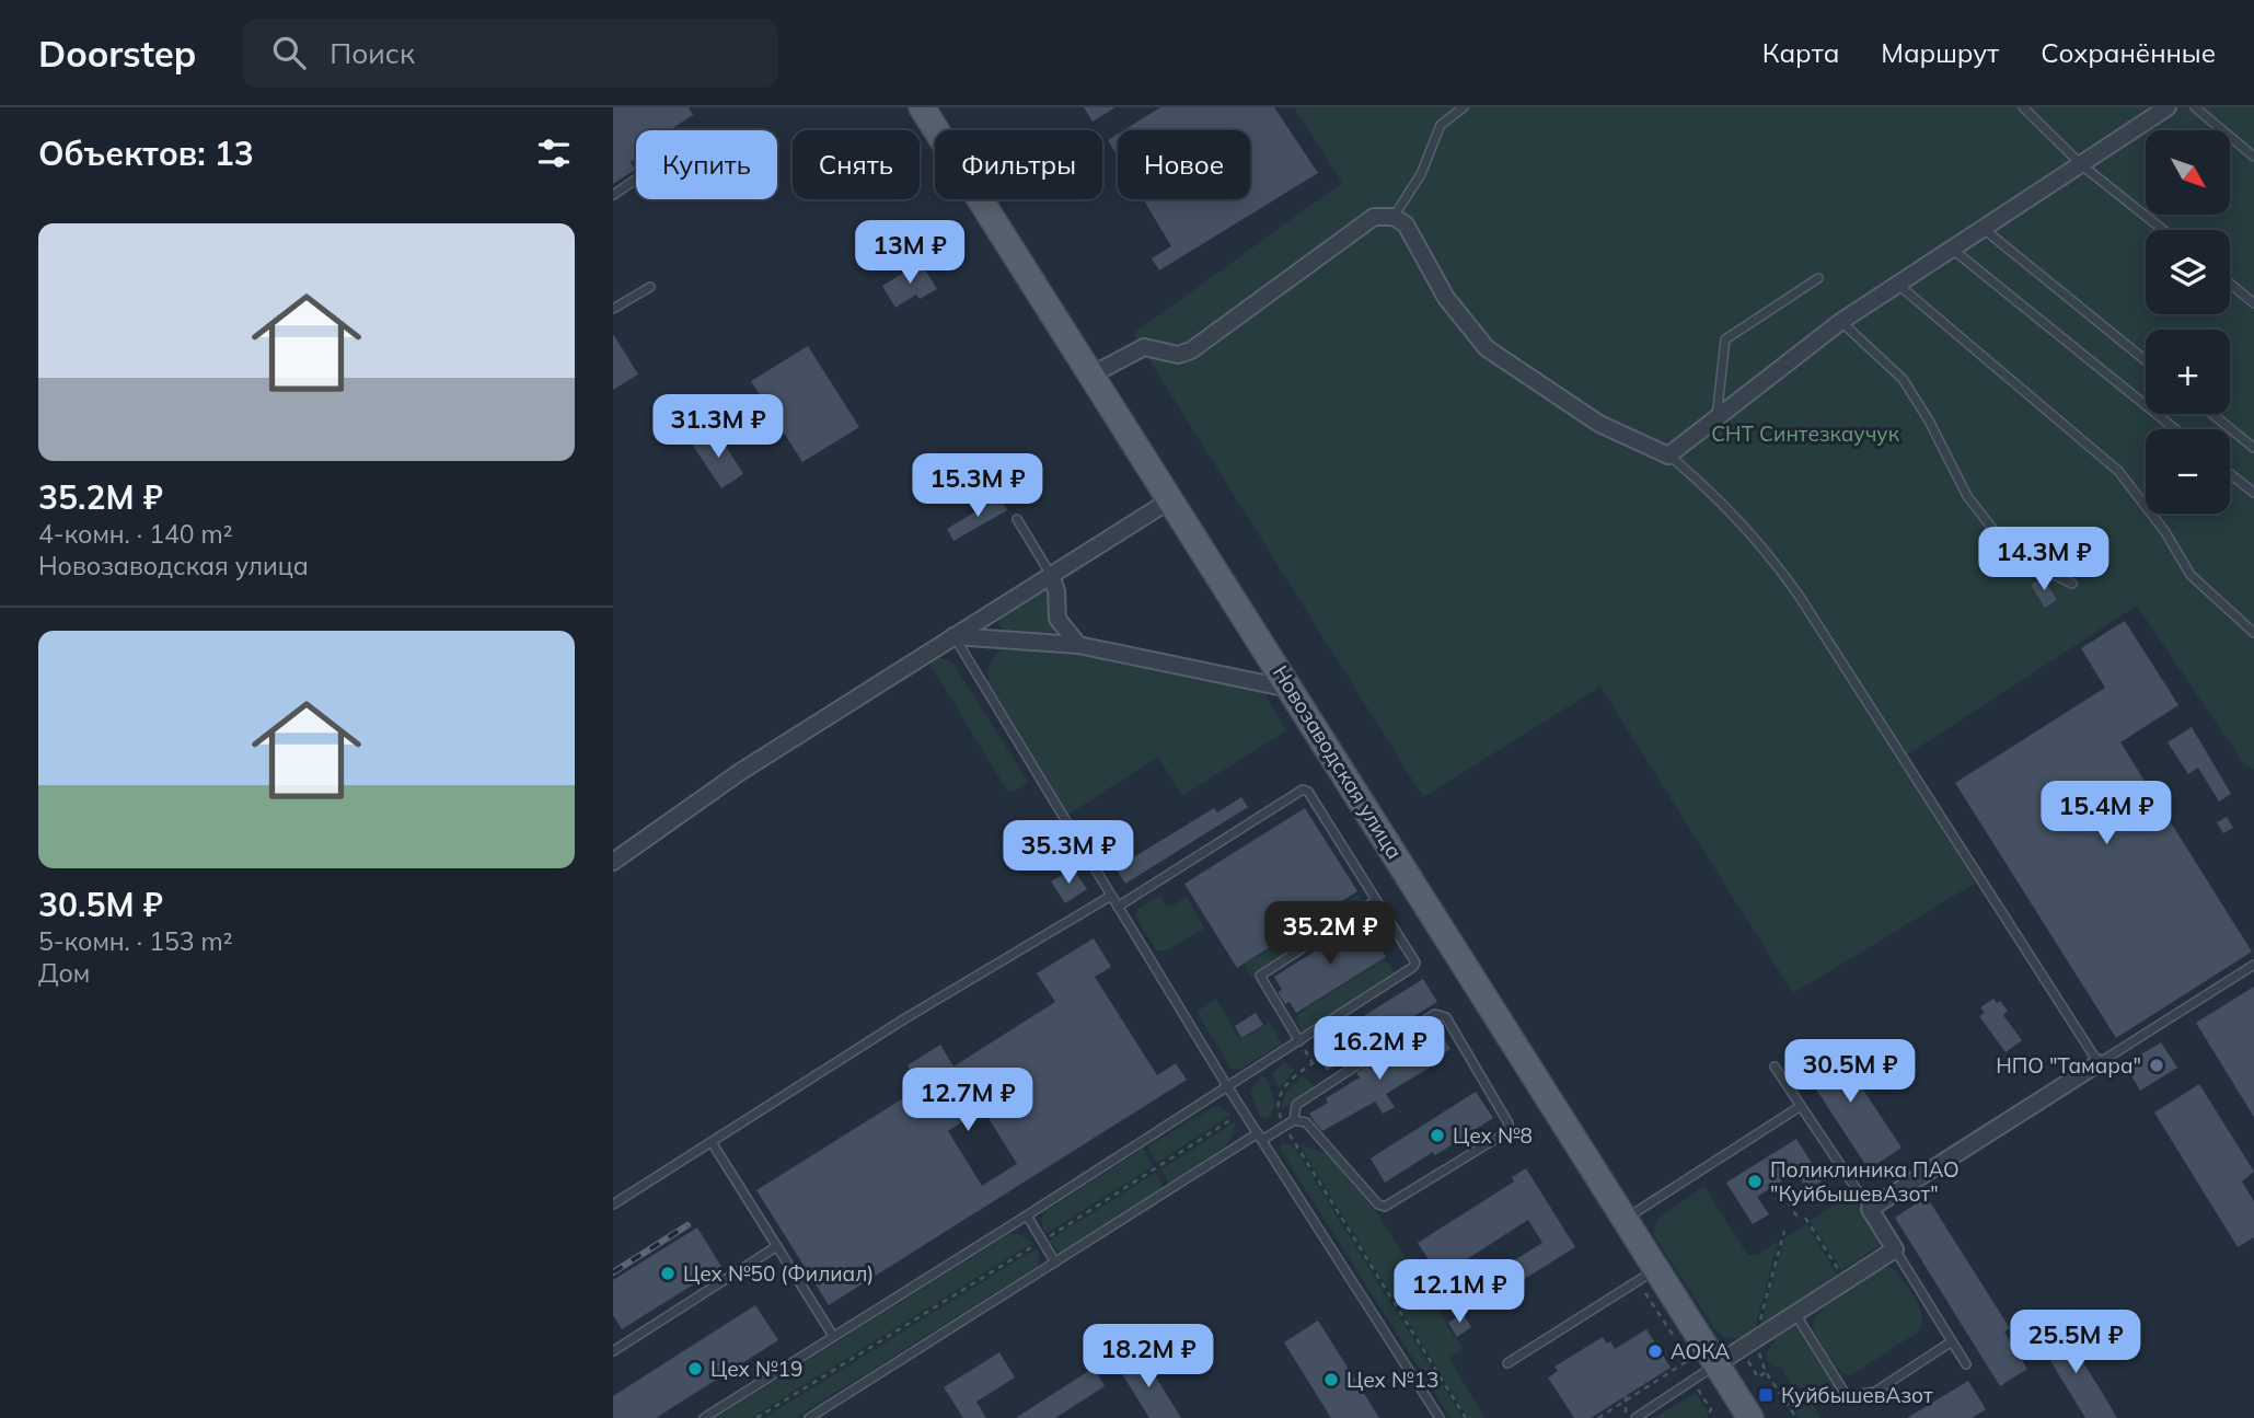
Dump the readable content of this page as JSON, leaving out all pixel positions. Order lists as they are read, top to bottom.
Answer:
{
  "streets": {
    "main road": ["Новозаводская улица"]
  },
  "parks": ["СНТ Синтезкаучук"],
  "places": {
    "other": [
      "НПО \"Тамара\"",
      "Цех №8",
      "Поликлиника ПАО \"КуйбышевАзот\"",
      "Цех №50 (Филиал)",
      "АОКА",
      "Цех №19",
      "Цех №13"
    ],
    "transit": ["КуйбышевАзот"]
  },
  "north": "bottom right",
  "page": {
    "header": "Doorstep",
    "search": "Поиск",
    "nav": ["Карта", "Маршрут", "Сохранённые"],
    "heading": "Объектов: 13",
    "map_buttons": ["+", "−"],
    "chip": [
      "Купить",
      "Снять",
      "Фильтры",
      "Новое"
    ],
    "list": [
      {
        "name": "35.2M ₽",
        "note": "4-комн. · 140 m² · Новозаводская улица"
      },
      {
        "name": "30.5M ₽",
        "note": "5-комн. · 153 m² · Дом"
      }
    ],
    "price": [
      "13M ₽",
      "31.3M ₽",
      "15.3M ₽",
      "14.3M ₽",
      "15.4M ₽",
      "35.3M ₽",
      "35.2M ₽",
      "16.2M ₽",
      "30.5M ₽",
      "12.7M ₽",
      "12.1M ₽",
      "25.5M ₽",
      "18.2M ₽"
    ]
  }
}
